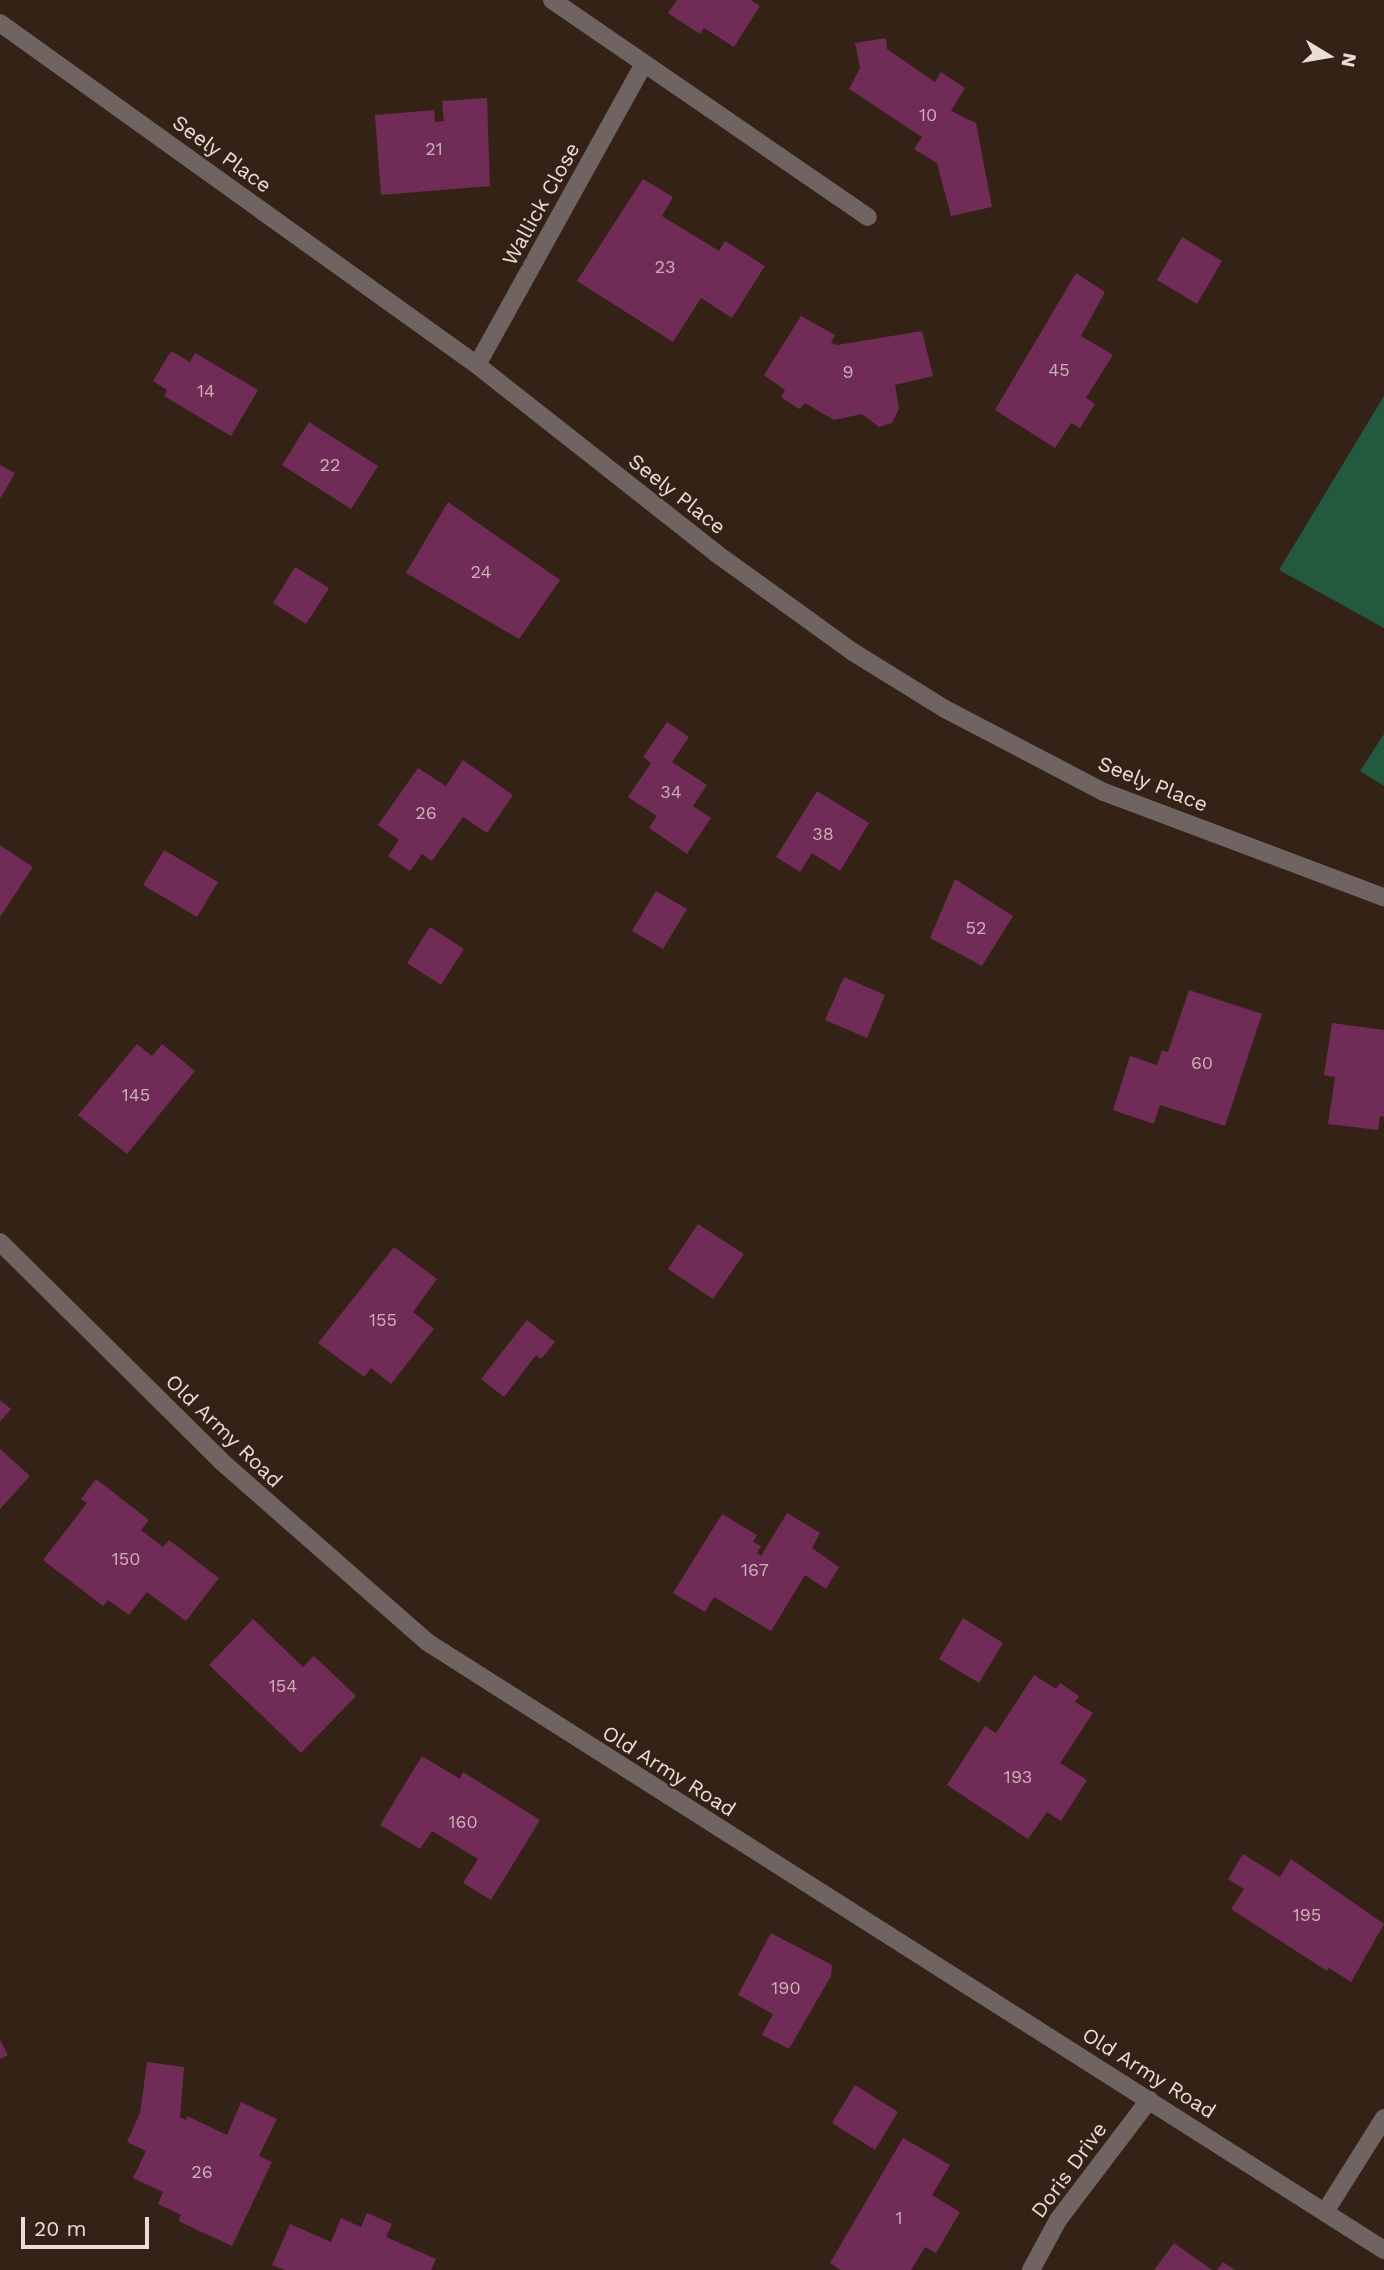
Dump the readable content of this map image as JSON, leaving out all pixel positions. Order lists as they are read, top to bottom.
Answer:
{
  "streets": {
    "street": [
      "Seely Place",
      "Wallick Close",
      "Old Army Road",
      "Doris Drive"
    ]
  },
  "crossings": [
    ["Seely Place", "Wallick Close"],
    ["Old Army Road", "Doris Drive"]
  ],
  "house_numbers": [
    "10",
    "21",
    "23",
    "45",
    "9",
    "14",
    "22",
    "24",
    "34",
    "26",
    "38",
    "52",
    "60",
    "145",
    "155",
    "150",
    "167",
    "154",
    "193",
    "160",
    "195",
    "190",
    "26",
    "1"
  ],
  "scale_bar": "20 m",
  "north": "right"
}
